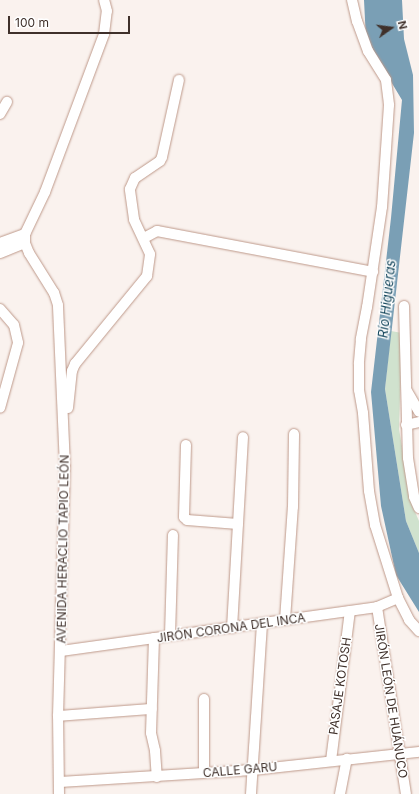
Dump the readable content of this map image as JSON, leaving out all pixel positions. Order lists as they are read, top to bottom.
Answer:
{
  "streets": {
    "street": [
      "AVENIDA HERACLIO TAPIO LEÓN",
      "JIRÓN CORONA DEL INCA",
      "PASAJE KOTOSH",
      "JIRÓN LEÓN DE HUÁNUCO",
      "CALLE GARU"
    ]
  },
  "crossings": [
    ["AVENIDA HERACLIO TAPIO LEÓN", "JIRÓN CORONA DEL INCA"],
    ["AVENIDA HERACLIO TAPIO LEÓN", "CALLE GARU"],
    ["JIRÓN CORONA DEL INCA", "PASAJE KOTOSH"],
    ["JIRÓN CORONA DEL INCA", "JIRÓN LEÓN DE HUÁNUCO"],
    ["PASAJE KOTOSH", "CALLE GARU"],
    ["JIRÓN LEÓN DE HUÁNUCO", "CALLE GARU"]
  ],
  "water": ["Río Higueras"],
  "scale_bar": "100 m",
  "north": "right"
}
